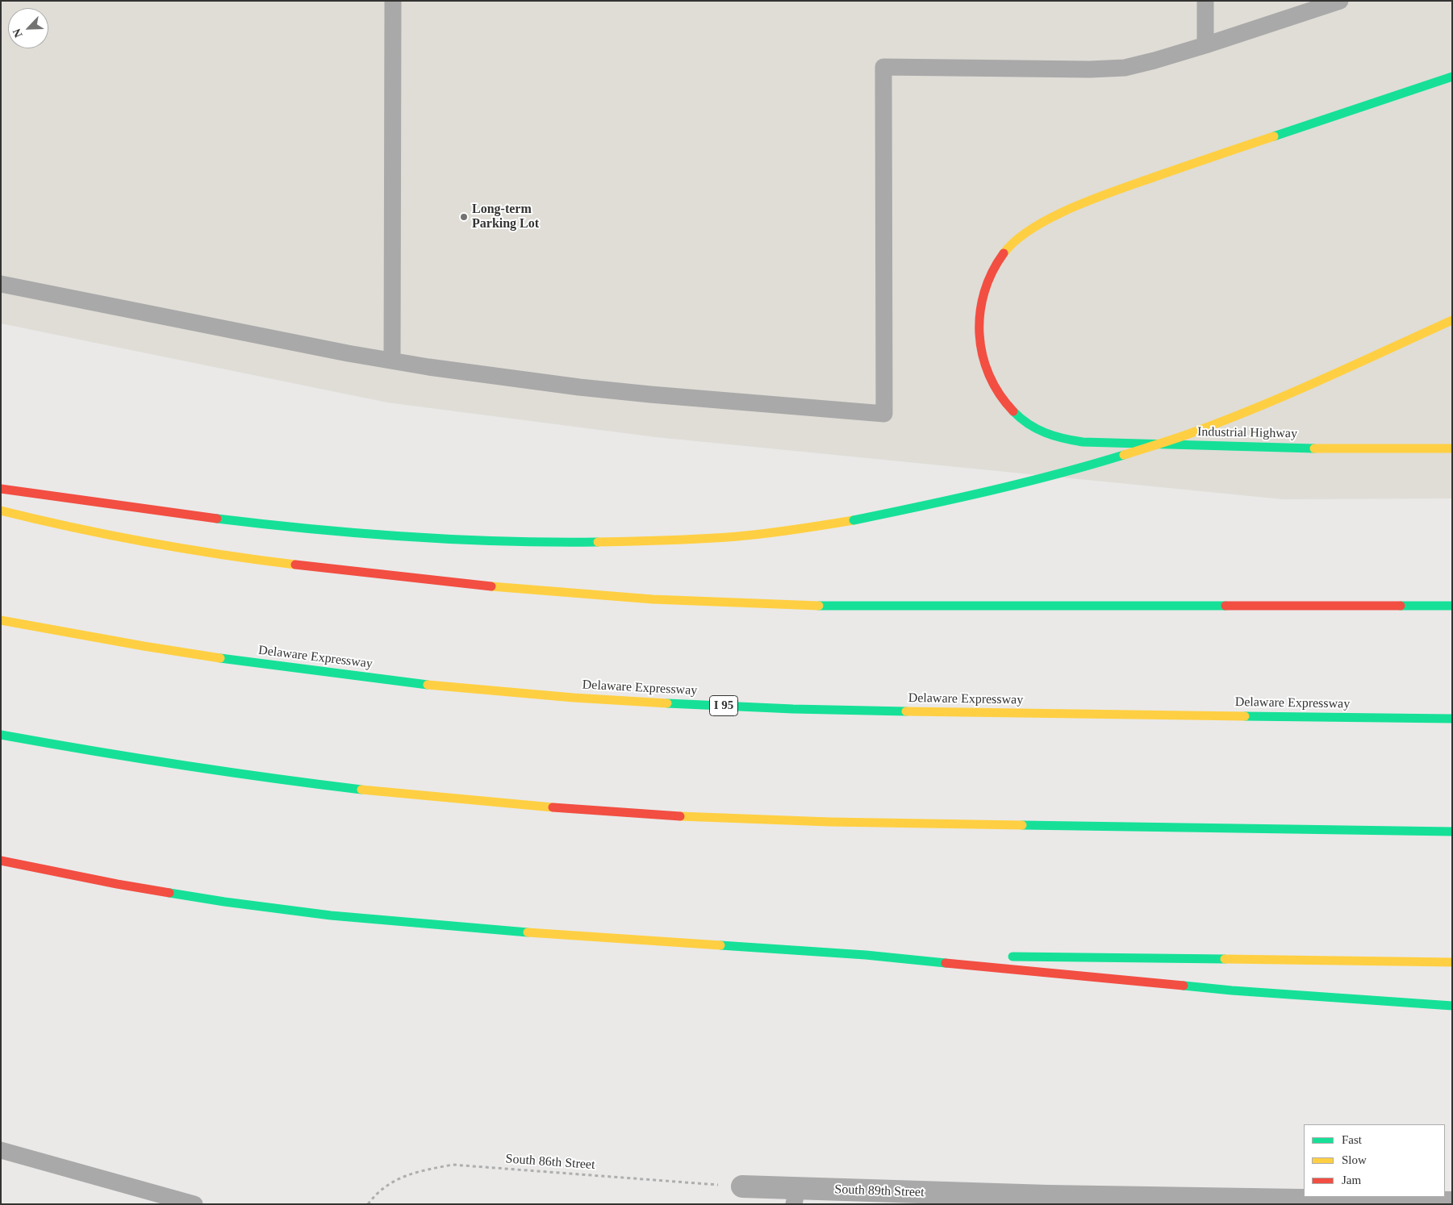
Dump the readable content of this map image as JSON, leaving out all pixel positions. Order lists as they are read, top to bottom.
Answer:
{
  "streets": {
    "main road": ["Industrial Highway", "Delaware Expressway", "I 95"],
    "street": ["South 89th Street"],
    "path": ["South 86th Street"]
  },
  "crossings": [
    ["South 86th Street", "South 89th Street"]
  ],
  "places": ["Long-term Parking Lot"],
  "legend": ["Fast", "Slow", "Jam"],
  "north": "bottom left"
}
